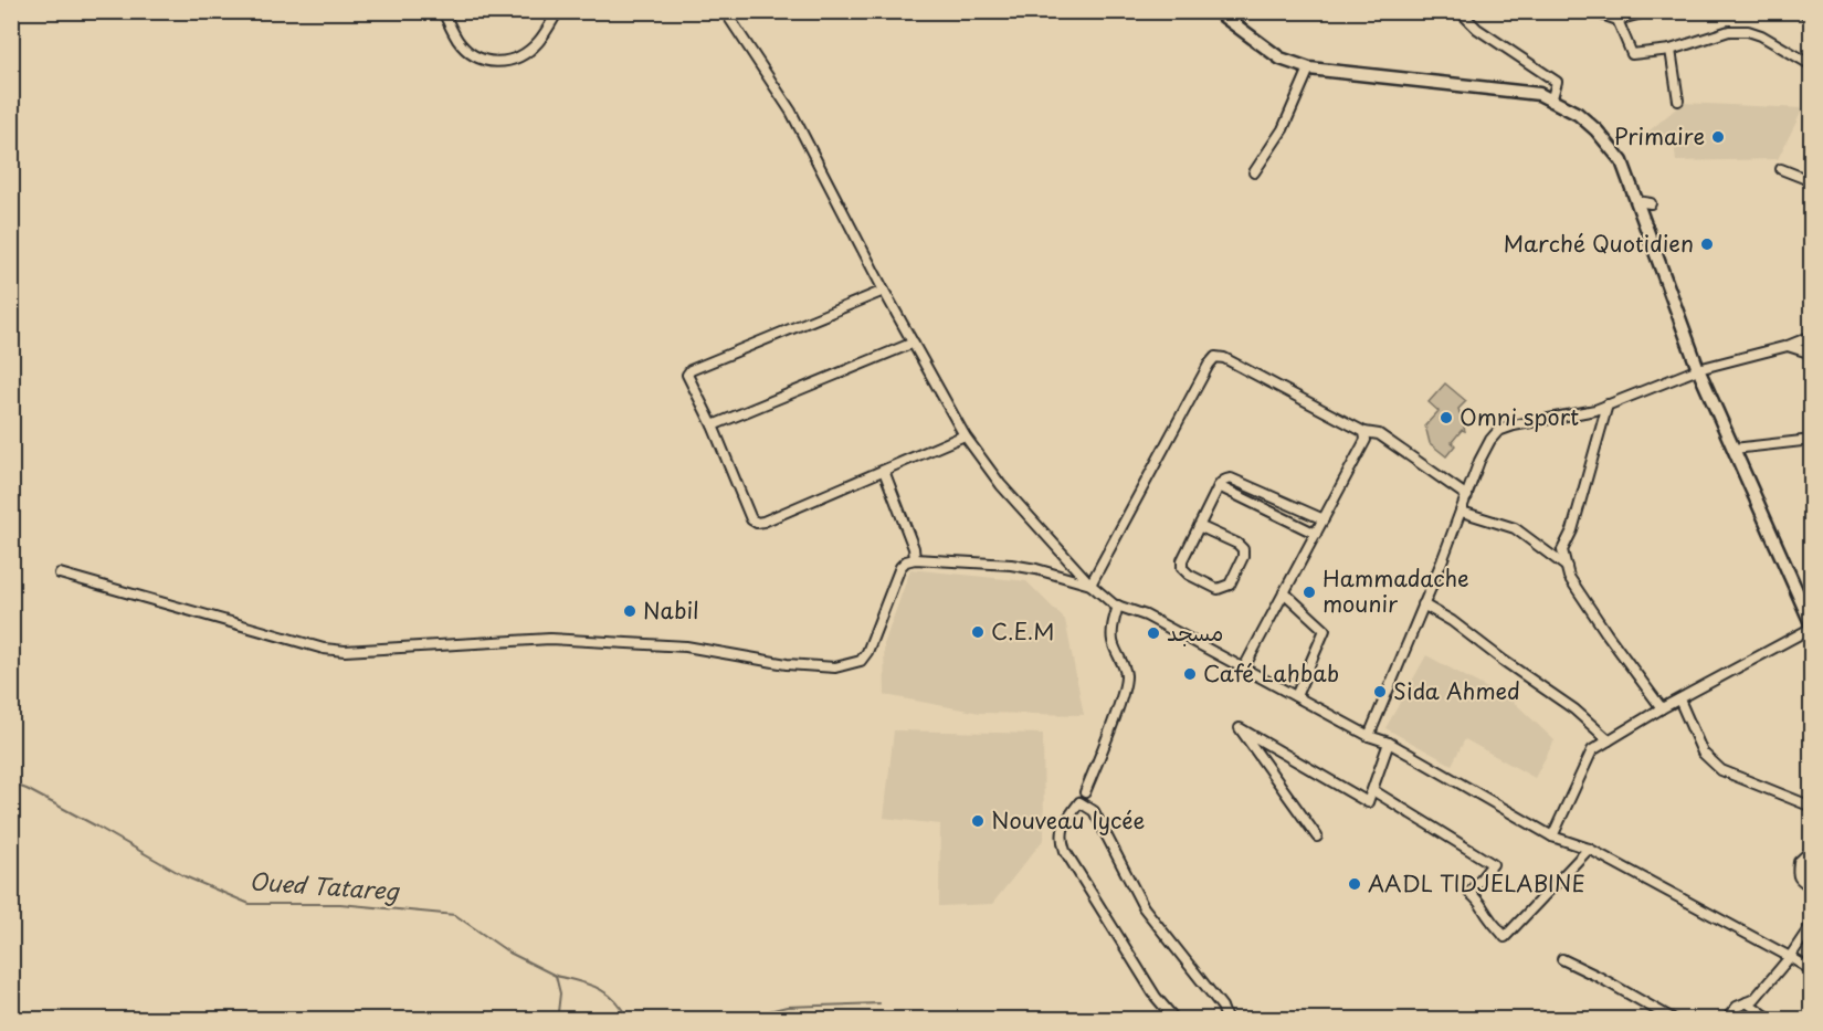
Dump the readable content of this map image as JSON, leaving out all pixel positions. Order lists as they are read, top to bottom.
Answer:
{
  "water": ["Oued Tatareg"],
  "places": [
    "Primaire",
    "Marché Quotidien",
    "Omni sport",
    "Hammadache mounir",
    "Nabil",
    "C.E.M",
    "مسجد",
    "Café Lahbab",
    "Sida Ahmed",
    "Nouveau lycée",
    "AADL TIDJELABINE"
  ]
}
